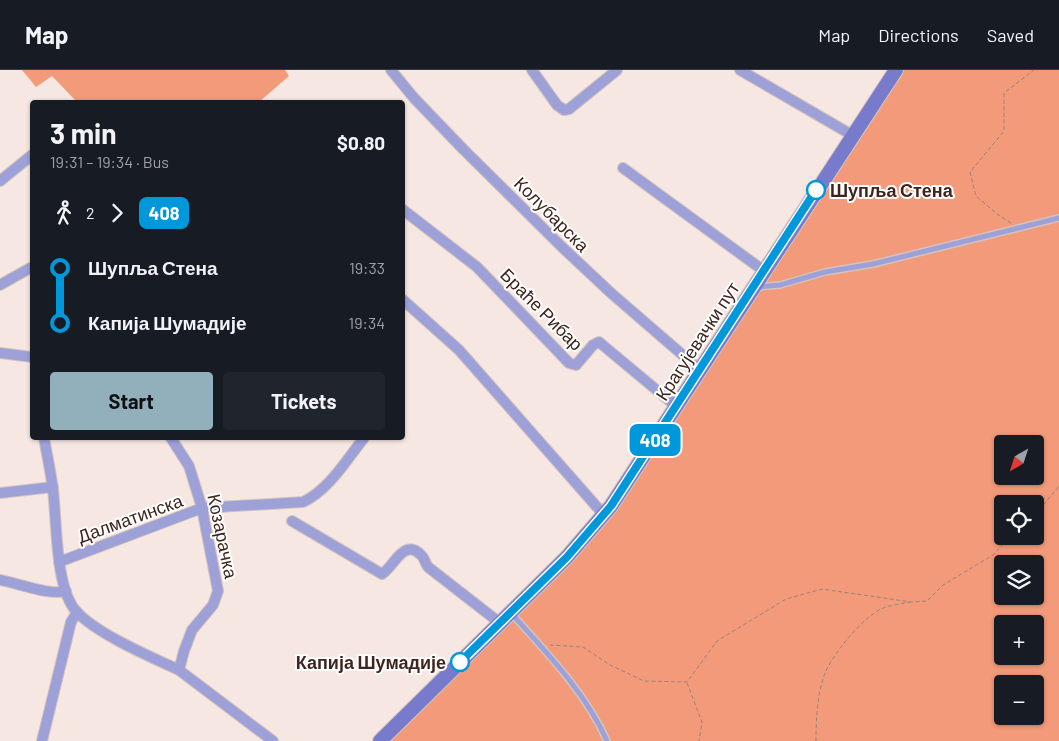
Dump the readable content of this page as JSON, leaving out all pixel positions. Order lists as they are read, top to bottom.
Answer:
{
  "streets": {
    "main road": ["Крагујевачки пут"],
    "street": [
      "Колубарска",
      "Браће Рибар",
      "Далматинска",
      "Козарачка"
    ]
  },
  "crossings": [
    ["Колубарска", "Крагујевачки пут"],
    ["Браће Рибар", "Крагујевачки пут"],
    ["Далматинска", "Козарачка"]
  ],
  "places": ["Шупља Стена", "Капија Шумадије"],
  "lines": ["bus line 408"],
  "north": "bottom left",
  "page": {
    "header": "Map",
    "nav": ["Map", "Directions", "Saved"],
    "on_map": "408",
    "heading": ["3 min", "19:31 – 19:34 · Bus", "$0.80"],
    "legs": ["2", "408"],
    "list": [
      {
        "name": "Шупља Стена",
        "value": "19:33"
      },
      {
        "name": "Капија Шумадије",
        "value": "19:34"
      }
    ],
    "buttons": ["Start", "Tickets"],
    "map_buttons": ["+", "−"]
  }
}
